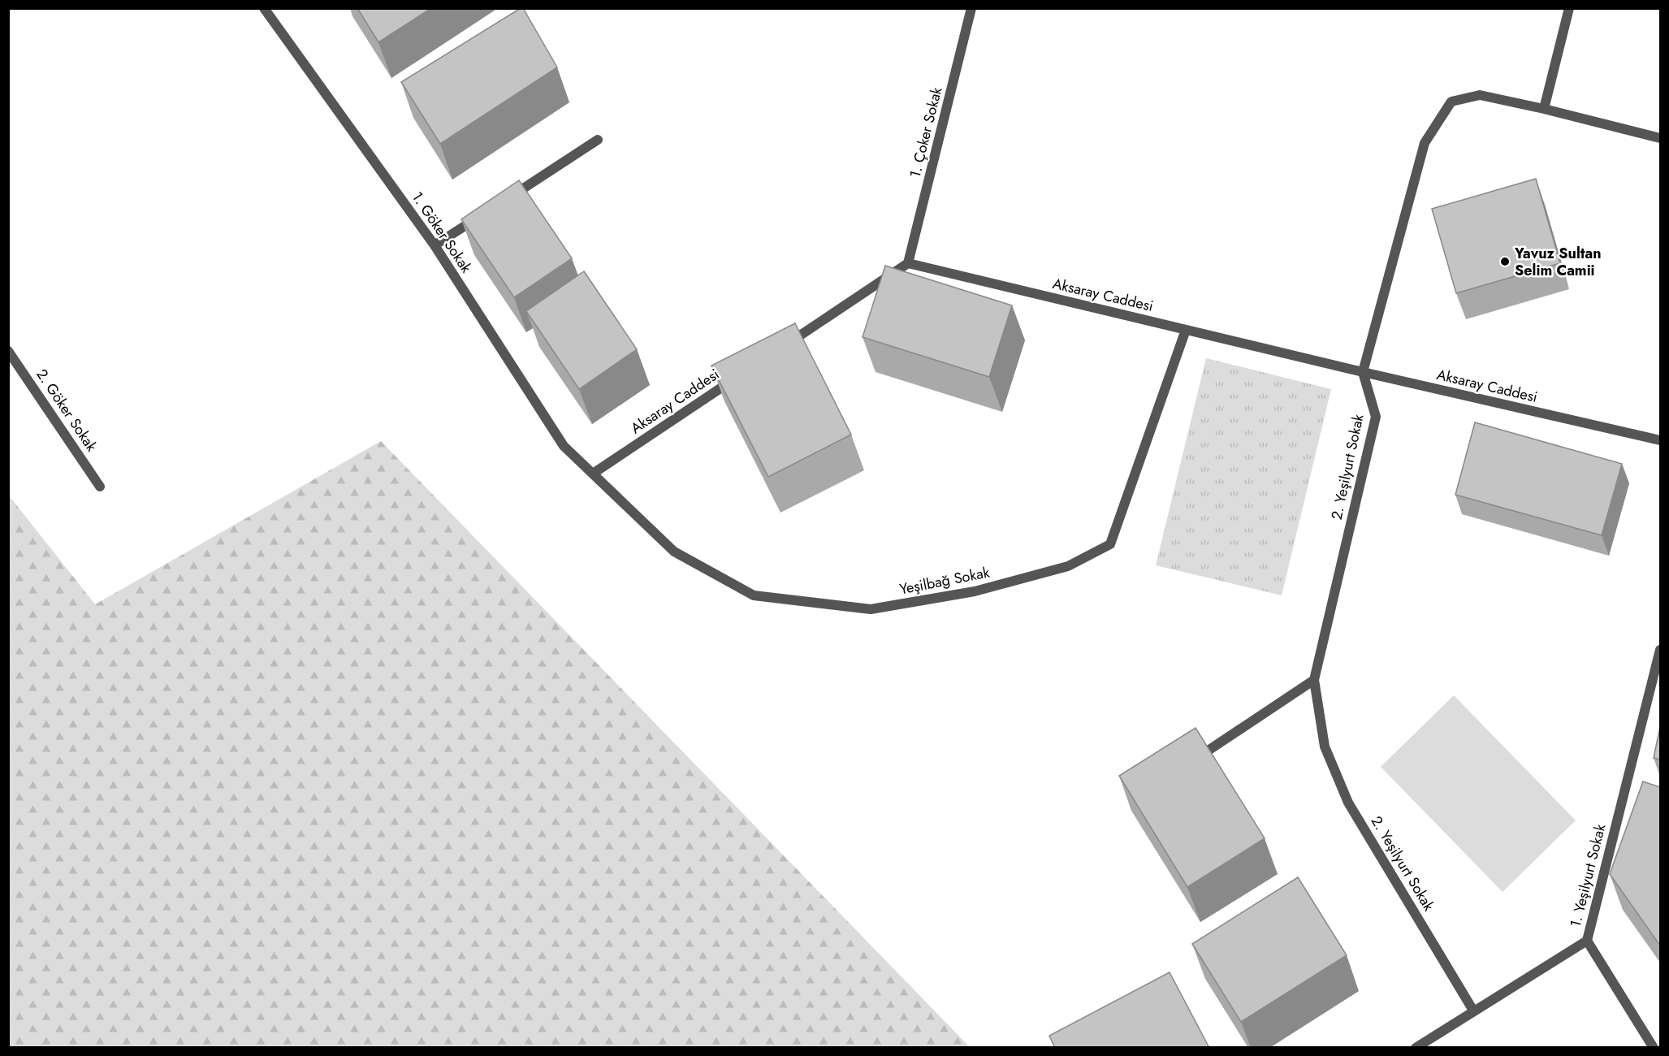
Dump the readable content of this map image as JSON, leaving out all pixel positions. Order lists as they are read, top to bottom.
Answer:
{
  "streets": {
    "street": [
      "1. Çoker Sokak",
      "1. Göker Sokak",
      "Aksaray Caddesi",
      "2. Göker Sokak",
      "2. Yeşilyurt Sokak",
      "Yeşilbağ Sokak",
      "1. Yeşilyurt Sokak"
    ]
  },
  "crossings": [
    ["1. Çoker Sokak", "Aksaray Caddesi"],
    ["1. Göker Sokak", "Aksaray Caddesi"],
    ["1. Göker Sokak", "Yeşilbağ Sokak"],
    ["Aksaray Caddesi", "2. Yeşilyurt Sokak"],
    ["Aksaray Caddesi", "Yeşilbağ Sokak"],
    ["2. Yeşilyurt Sokak", "1. Yeşilyurt Sokak"]
  ],
  "places": ["Yavuz Sultan Selim Camii"]
}
